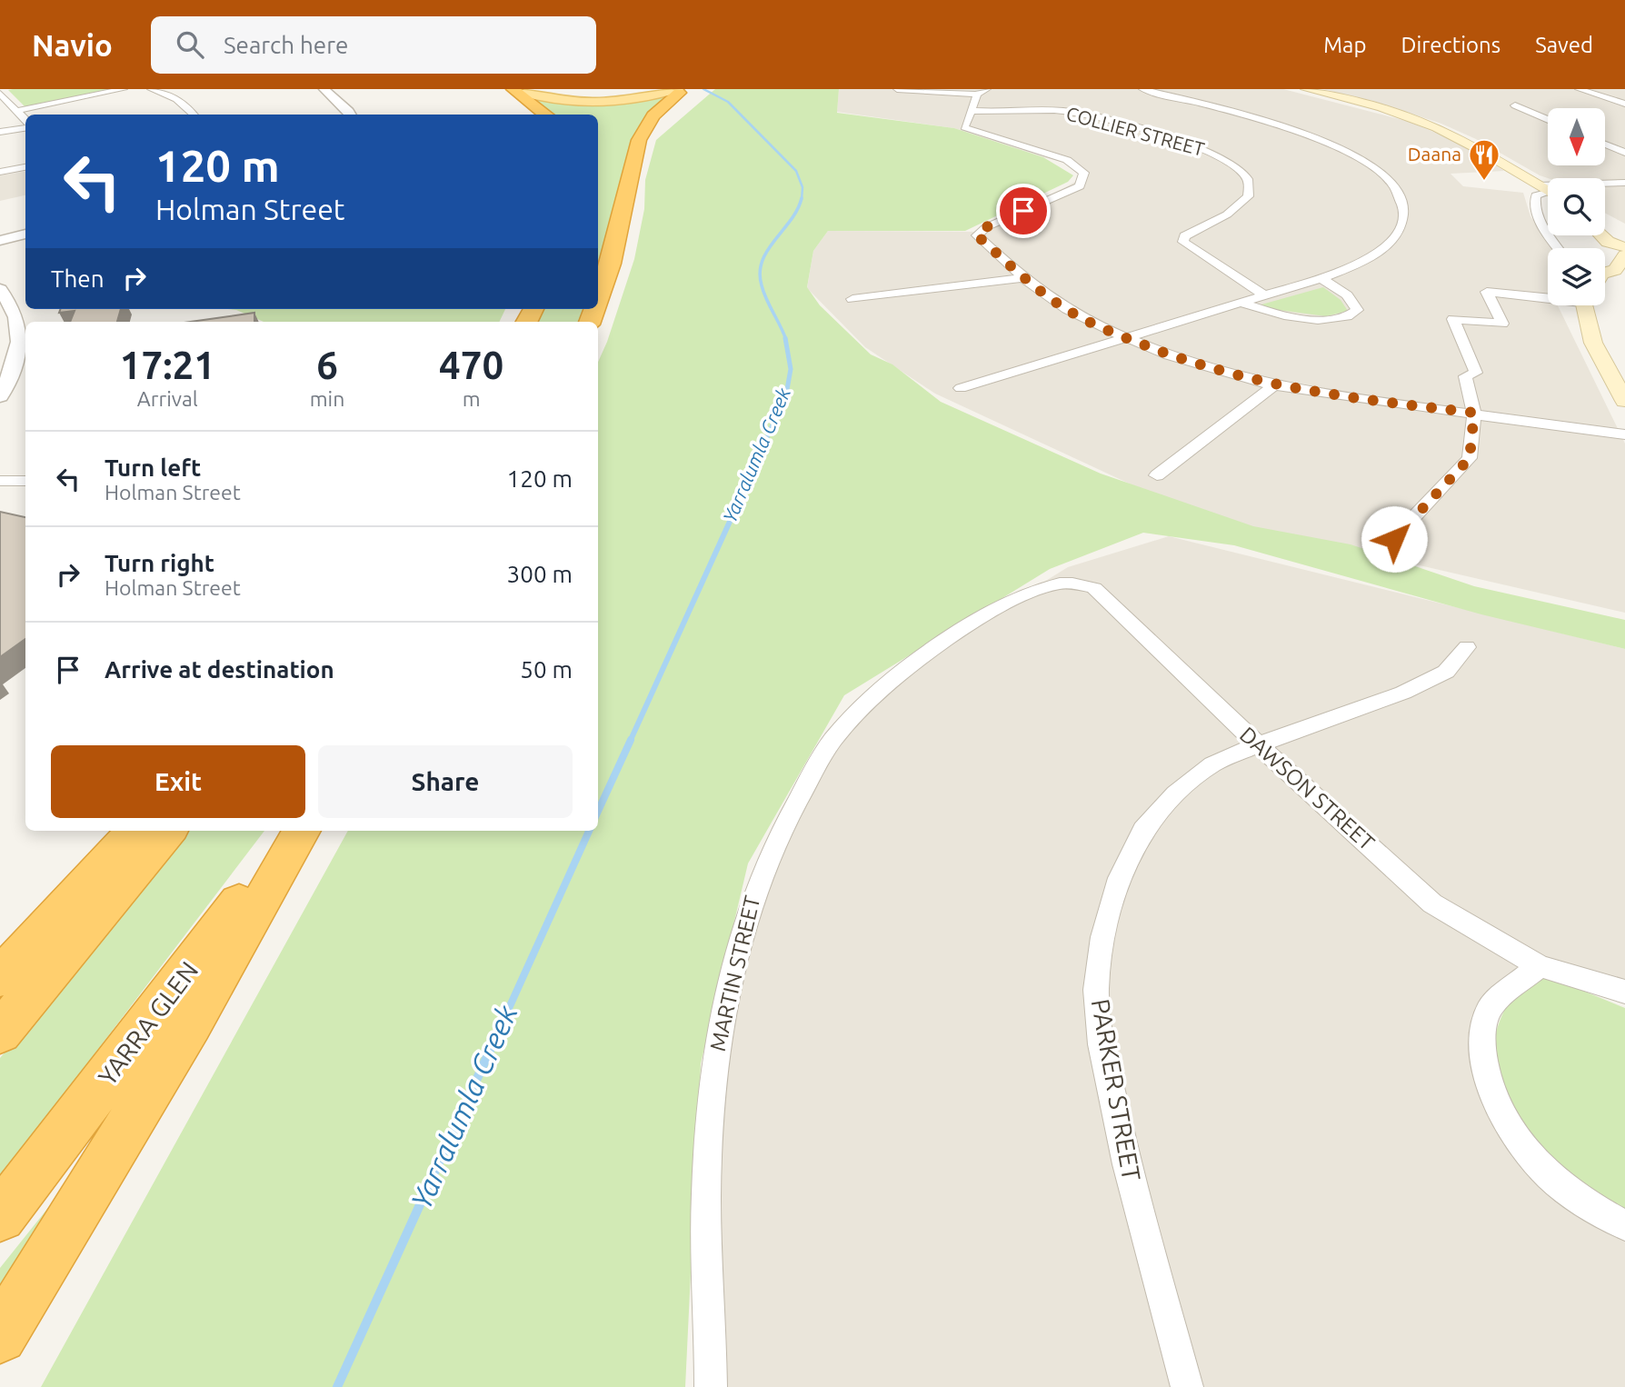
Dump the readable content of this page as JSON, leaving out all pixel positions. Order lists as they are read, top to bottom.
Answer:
{
  "streets": {
    "highway": ["YARRA GLEN"],
    "street": [
      "COLLIER STREET",
      "DAWSON STREET",
      "MARTIN STREET",
      "PARKER STREET"
    ]
  },
  "crossings": [
    ["DAWSON STREET", "MARTIN STREET"],
    ["DAWSON STREET", "PARKER STREET"]
  ],
  "water": ["Yarralumla Creek"],
  "places": {
    "restaurant": ["Daana"]
  },
  "north": "bottom",
  "page": {
    "header": "Navio",
    "search": "Search here",
    "nav": ["Map", "Directions", "Saved"],
    "turn": ["120 m", "Holman Street"],
    "then": "Then",
    "eta": [
      "17:21",
      "Arrival",
      "6",
      "min",
      "470",
      "m"
    ],
    "list": [
      {
        "name": "Turn left",
        "note": "Holman Street",
        "value": "120 m"
      },
      {
        "name": "Turn right",
        "note": "Holman Street",
        "value": "300 m"
      },
      {
        "name": "Arrive at destination",
        "value": "50 m"
      }
    ],
    "buttons": ["Exit", "Share"]
  }
}
